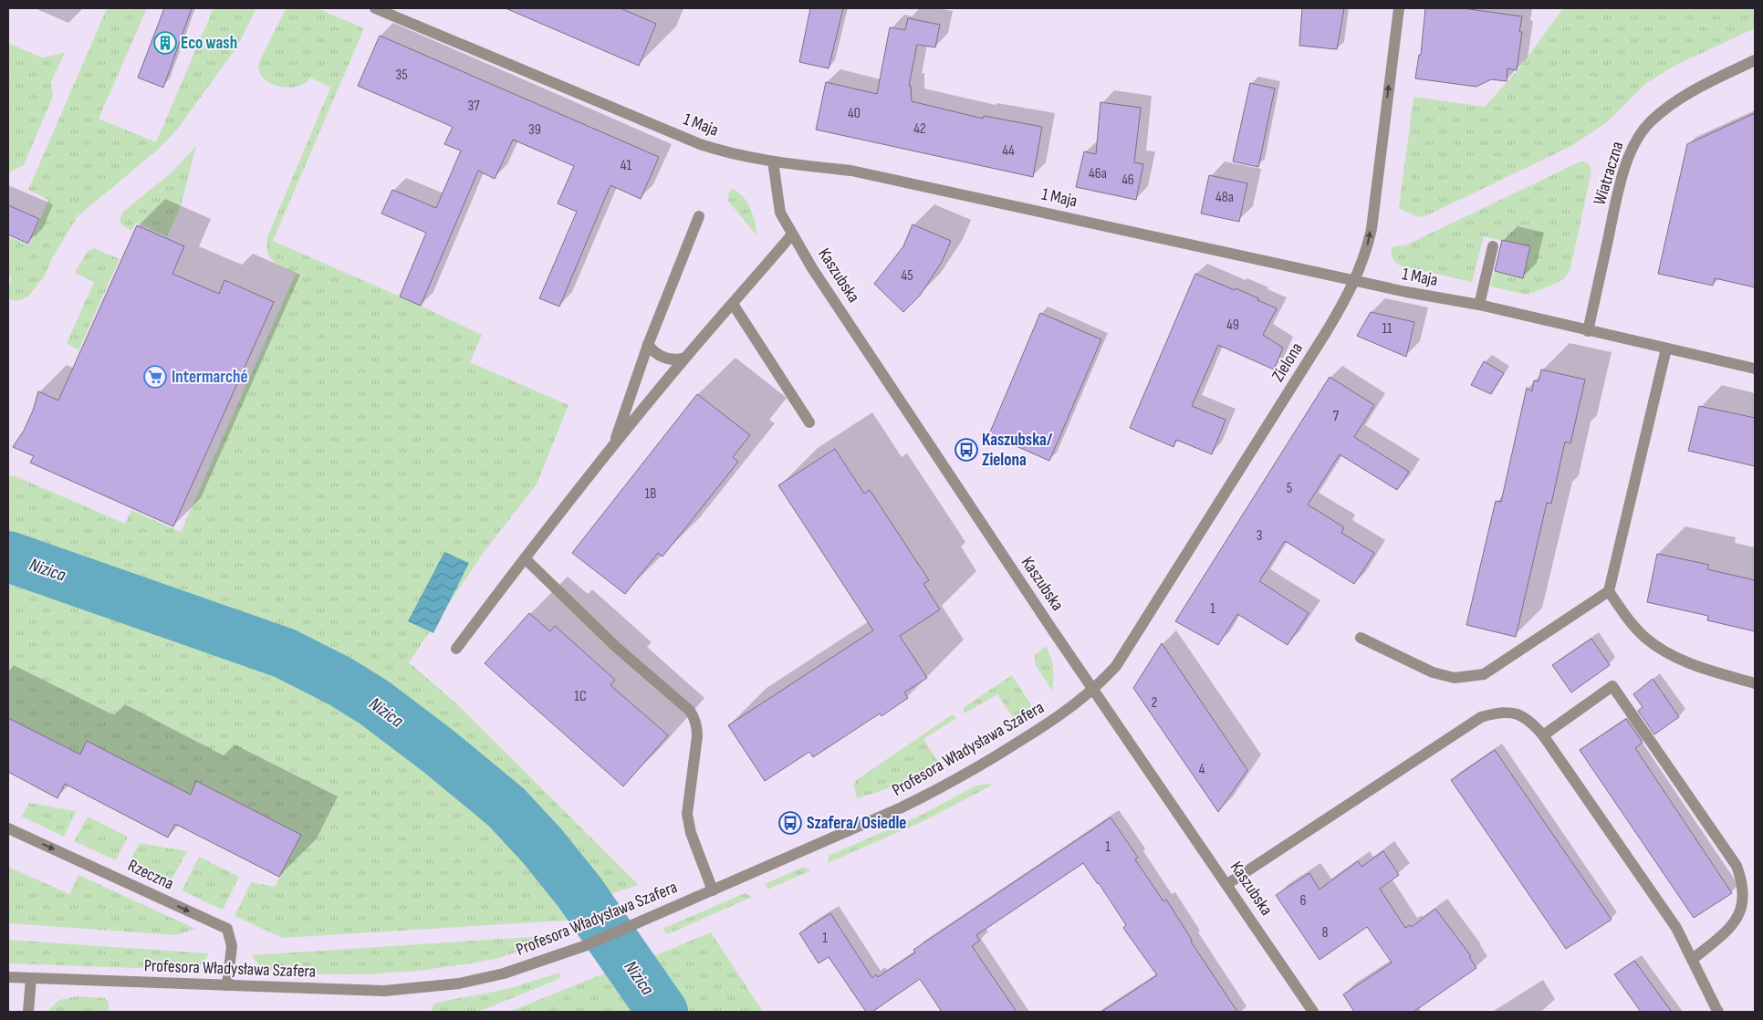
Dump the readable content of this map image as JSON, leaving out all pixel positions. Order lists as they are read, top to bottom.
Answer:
{
  "streets": {
    "street": [
      "1 Maja",
      "Wiatraczna",
      "Kaszubska",
      "Zielona",
      "Profesora Władysława Szafera",
      "Rzeczna"
    ]
  },
  "crossings": [
    ["1 Maja", "Wiatraczna"],
    ["1 Maja", "Kaszubska"],
    ["1 Maja", "Zielona"],
    ["Kaszubska", "Zielona"],
    ["Kaszubska", "Profesora Władysława Szafera"],
    ["Zielona", "Profesora Władysława Szafera"],
    ["Profesora Władysława Szafera", "Rzeczna"]
  ],
  "one_way": ["Zielona", "Rzeczna"],
  "water": ["Nizica"],
  "places": {
    "building": ["Eco wash"],
    "supermarket": ["Intermarché"],
    "bus stop": ["Kaszubska/ Zielona", "Szafera/ Osiedle"]
  },
  "house_numbers": [
    "35",
    "37",
    "40",
    "42",
    "39",
    "44",
    "41",
    "46a",
    "46",
    "48a",
    "45",
    "49",
    "11",
    "7",
    "5",
    "1B",
    "3",
    "1",
    "1C",
    "2",
    "4",
    "1",
    "6",
    "8",
    "1"
  ]
}
